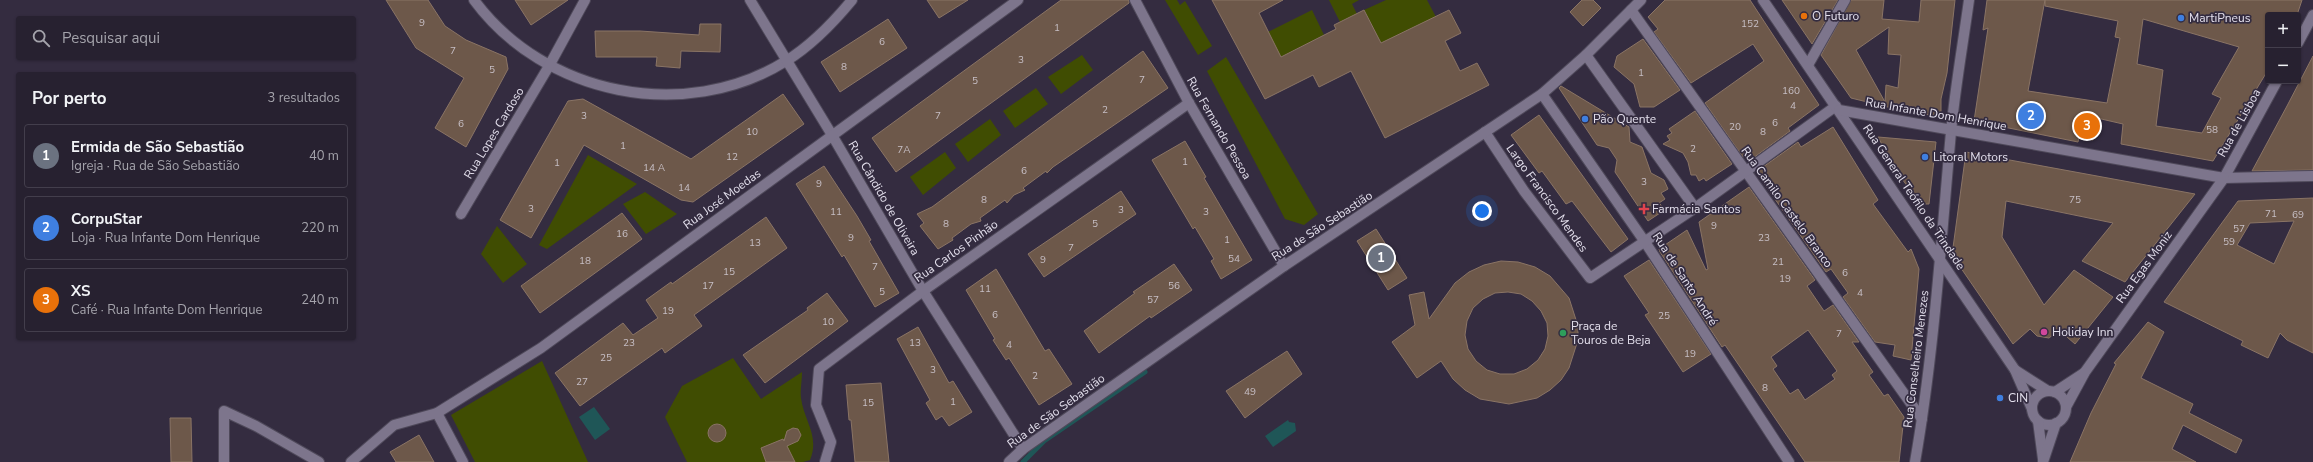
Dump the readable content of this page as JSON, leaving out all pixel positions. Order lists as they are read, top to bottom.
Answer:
{
  "streets": {
    "street": [
      "Rua Infante Dom Henrique",
      "Rua de Lisboa",
      "Rua Fernando Pessoa",
      "Rua Lopes Cardoso",
      "Rua General Teófilo da Trindade",
      "Rua Cândido de Oliveira",
      "Largo Francisco Mendes",
      "Rua José Moedas",
      "Rua Camilo Castelo Branco",
      "Rua de São Sebastião",
      "Rua Carlos Pinhão",
      "Rua Egas Moniz",
      "Rua de Santo André",
      "Rua Conselheiro Menezes"
    ]
  },
  "crossings": [
    ["Rua Infante Dom Henrique", "Rua de Lisboa"],
    ["Rua Infante Dom Henrique", "Rua General Teófilo da Trindade"],
    ["Rua Infante Dom Henrique", "Rua Egas Moniz"],
    ["Rua Infante Dom Henrique", "Rua Conselheiro Menezes"],
    ["Rua de Lisboa", "Rua Egas Moniz"],
    ["Rua Fernando Pessoa", "Rua de São Sebastião"],
    ["Rua Fernando Pessoa", "Rua Carlos Pinhão"],
    ["Rua General Teófilo da Trindade", "Rua Egas Moniz"],
    ["Rua General Teófilo da Trindade", "Rua Conselheiro Menezes"],
    ["Rua Cândido de Oliveira", "Rua José Moedas"],
    ["Rua Cândido de Oliveira", "Rua de São Sebastião"],
    ["Rua Cândido de Oliveira", "Rua Carlos Pinhão"],
    ["Largo Francisco Mendes", "Rua de São Sebastião"],
    ["Largo Francisco Mendes", "Rua de Santo André"],
    ["Rua Camilo Castelo Branco", "Rua de São Sebastião"],
    ["Rua Camilo Castelo Branco", "Rua Conselheiro Menezes"],
    ["Rua de São Sebastião", "Rua de Santo André"]
  ],
  "places": {
    "other": [
      "O Futuro",
      "MartiPneus",
      "Pão Quente",
      "Litoral Motors",
      "Holiday Inn",
      "Praça de Touros de Beja",
      "CIN"
    ],
    "health": ["Farmácia Santos"]
  },
  "house_numbers": [
    "9",
    "152",
    "1",
    "6",
    "7",
    "3",
    "8",
    "5",
    "1",
    "7",
    "5",
    "160",
    "4",
    "2",
    "3",
    "7",
    "6",
    "6",
    "20",
    "58",
    "10",
    "8",
    "1",
    "2",
    "7A",
    "12",
    "1",
    "1",
    "14 A",
    "6",
    "3",
    "9",
    "14",
    "8",
    "75",
    "3",
    "3",
    "11",
    "3",
    "71",
    "69",
    "8",
    "5",
    "9",
    "57",
    "16",
    "9",
    "23",
    "1",
    "59",
    "13",
    "7",
    "54",
    "9",
    "18",
    "21",
    "7",
    "15",
    "6",
    "19",
    "17",
    "56",
    "11",
    "5",
    "4",
    "57",
    "19",
    "6",
    "25",
    "10",
    "7",
    "23",
    "13",
    "4",
    "19",
    "25",
    "3",
    "2",
    "27",
    "8",
    "49",
    "1",
    "15"
  ],
  "page": {
    "map_buttons": ["+", "−"],
    "search": "Pesquisar aqui",
    "heading": ["Por perto", "3 resultados"],
    "pins": ["2", "3", "1"],
    "list": [
      {
        "mark": "1",
        "name": "Ermida de São Sebastião",
        "note": "Igreja · Rua de São Sebastião",
        "value": "40 m"
      },
      {
        "mark": "2",
        "name": "CorpuStar",
        "note": "Loja · Rua Infante Dom Henrique",
        "value": "220 m"
      },
      {
        "mark": "3",
        "name": "XS",
        "note": "Café · Rua Infante Dom Henrique",
        "value": "240 m"
      }
    ]
  }
}
